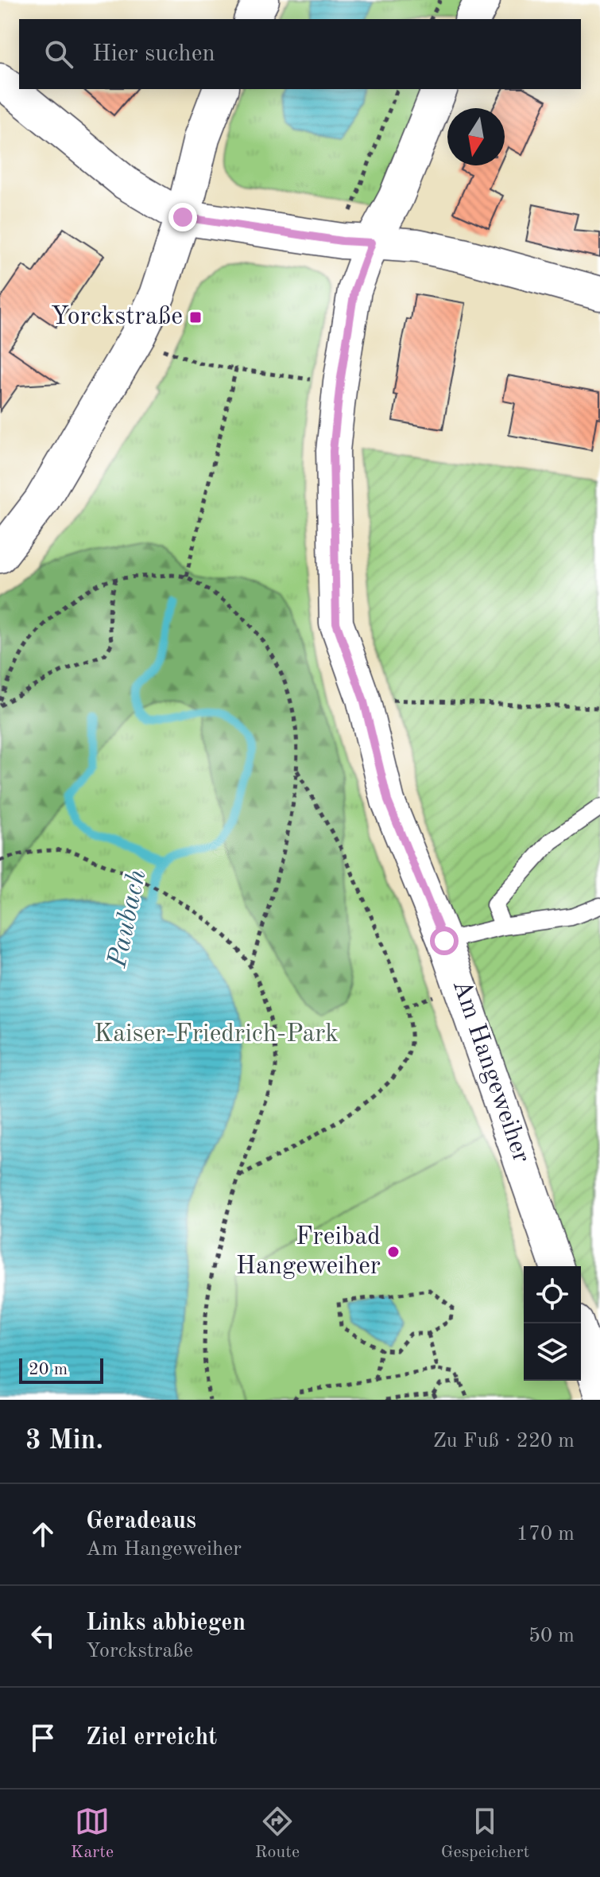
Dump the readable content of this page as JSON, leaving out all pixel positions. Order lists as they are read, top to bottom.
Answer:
{
  "streets": {
    "street": ["Am Hangeweiher"]
  },
  "water": ["Paubach"],
  "parks": ["Kaiser-Friedrich-Park"],
  "places": {
    "transit": ["Yorckstraße"],
    "other": ["Freibad Hangeweiher"]
  },
  "scale_bar": "20 m",
  "north": "bottom",
  "page": {
    "search": "Hier suchen",
    "scale": "20 m",
    "heading": ["3 Min.", "Zu Fuß · 220 m"],
    "list": [
      ["Geradeaus", "Am Hangeweiher", "170 m"],
      ["Links abbiegen", "Yorckstraße", "50 m"],
      "Ziel erreicht"
    ],
    "nav": ["Karte", "Route", "Gespeichert"]
  }
}
